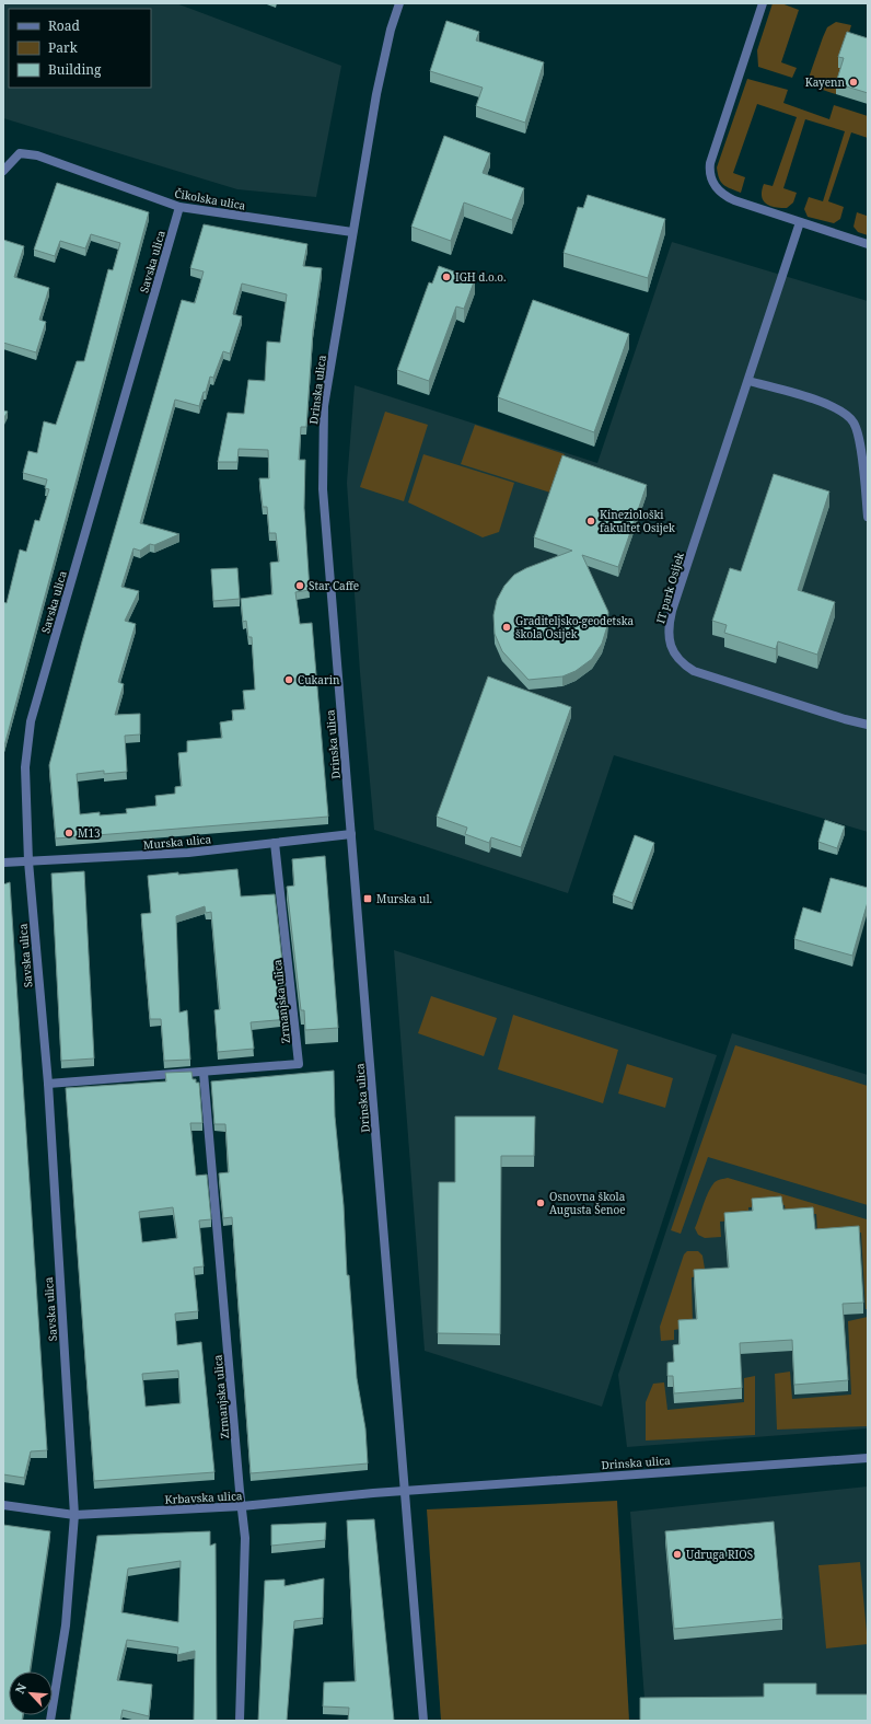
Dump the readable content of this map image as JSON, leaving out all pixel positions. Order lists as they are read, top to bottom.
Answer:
{
  "streets": {
    "street": [
      "Čikolska ulica",
      "Savska ulica",
      "Drinska ulica",
      "IT park Osijek",
      "Murska ulica",
      "Zrmanjska ulica",
      "Krbavska ulica"
    ]
  },
  "crossings": [
    ["Čikolska ulica", "Savska ulica"],
    ["Čikolska ulica", "Drinska ulica"],
    ["Savska ulica", "Murska ulica"],
    ["Savska ulica", "Zrmanjska ulica"],
    ["Savska ulica", "Krbavska ulica"],
    ["Drinska ulica", "Murska ulica"],
    ["Drinska ulica", "Krbavska ulica"],
    ["Murska ulica", "Zrmanjska ulica"],
    ["Zrmanjska ulica", "Krbavska ulica"]
  ],
  "places": {
    "other": [
      "Kayenn",
      "IGH d.o.o.",
      "Kineziološki fakultet Osijek",
      "Star Caffe",
      "Graditeljsko-geodetska škola Osijek",
      "Cukarin",
      "M13",
      "Osnovna škola Augusta Šenoe",
      "Udruga RIOS"
    ],
    "transit": ["Murska ul."]
  },
  "legend": ["Road", "Park", "Building"],
  "north": "top left"
}
